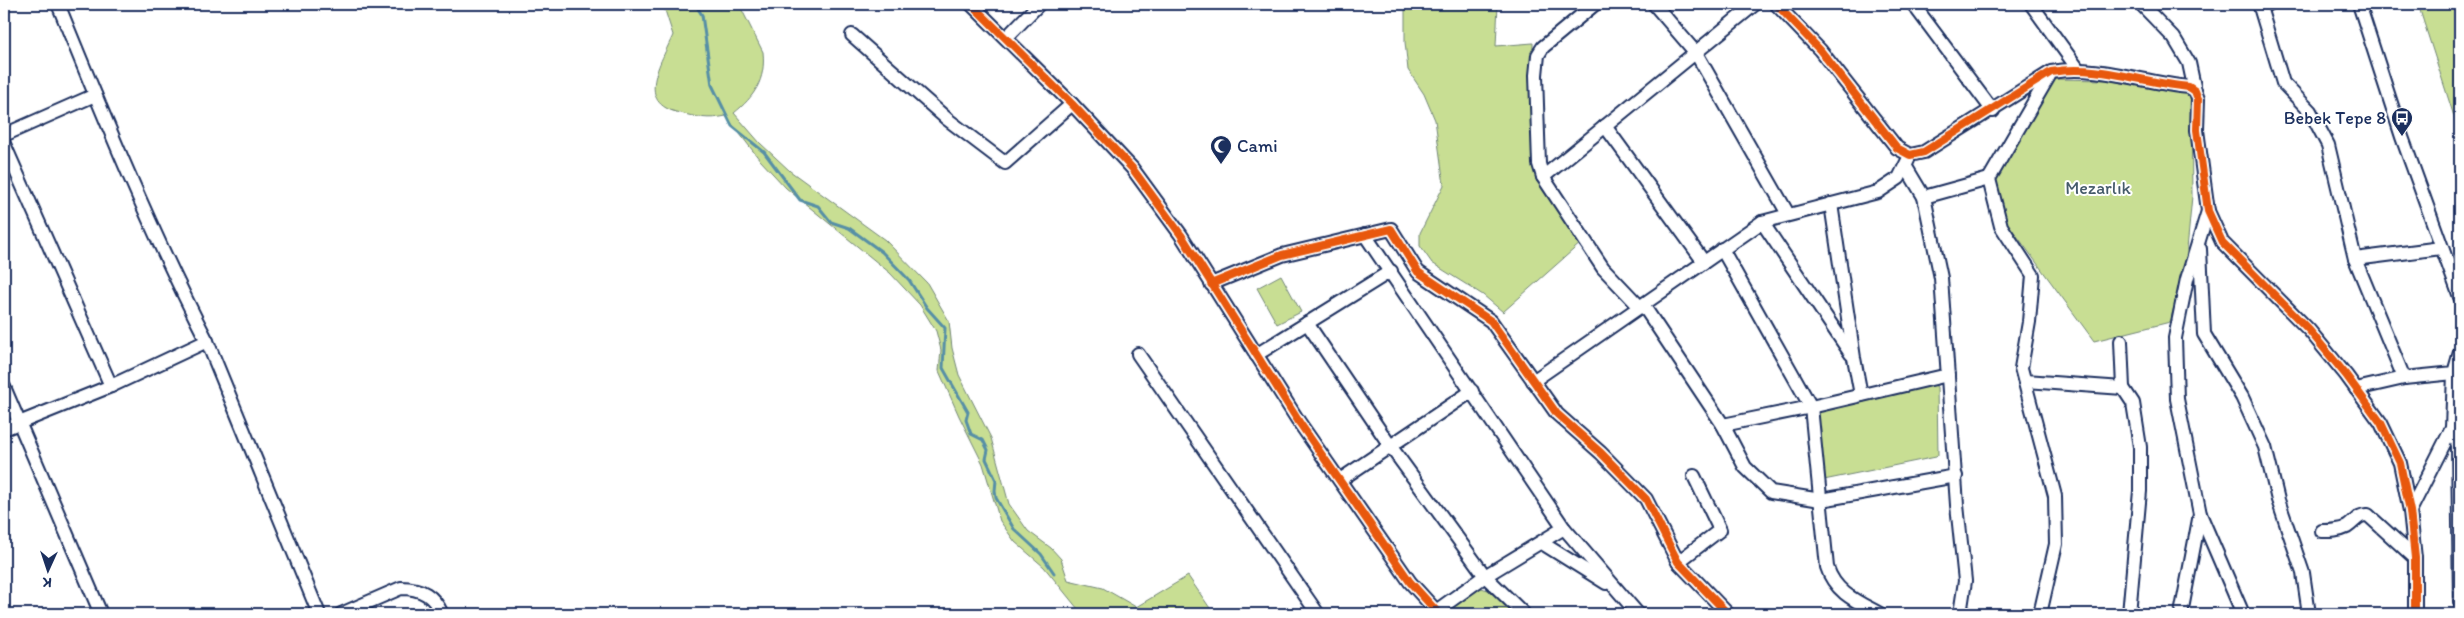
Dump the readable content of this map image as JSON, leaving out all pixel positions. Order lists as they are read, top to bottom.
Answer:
{
  "parks": ["Mezarlık"],
  "places": {
    "bus stop": ["Bebek Tepe 8"],
    "mosque": ["Cami"]
  },
  "north": "bottom"
}
